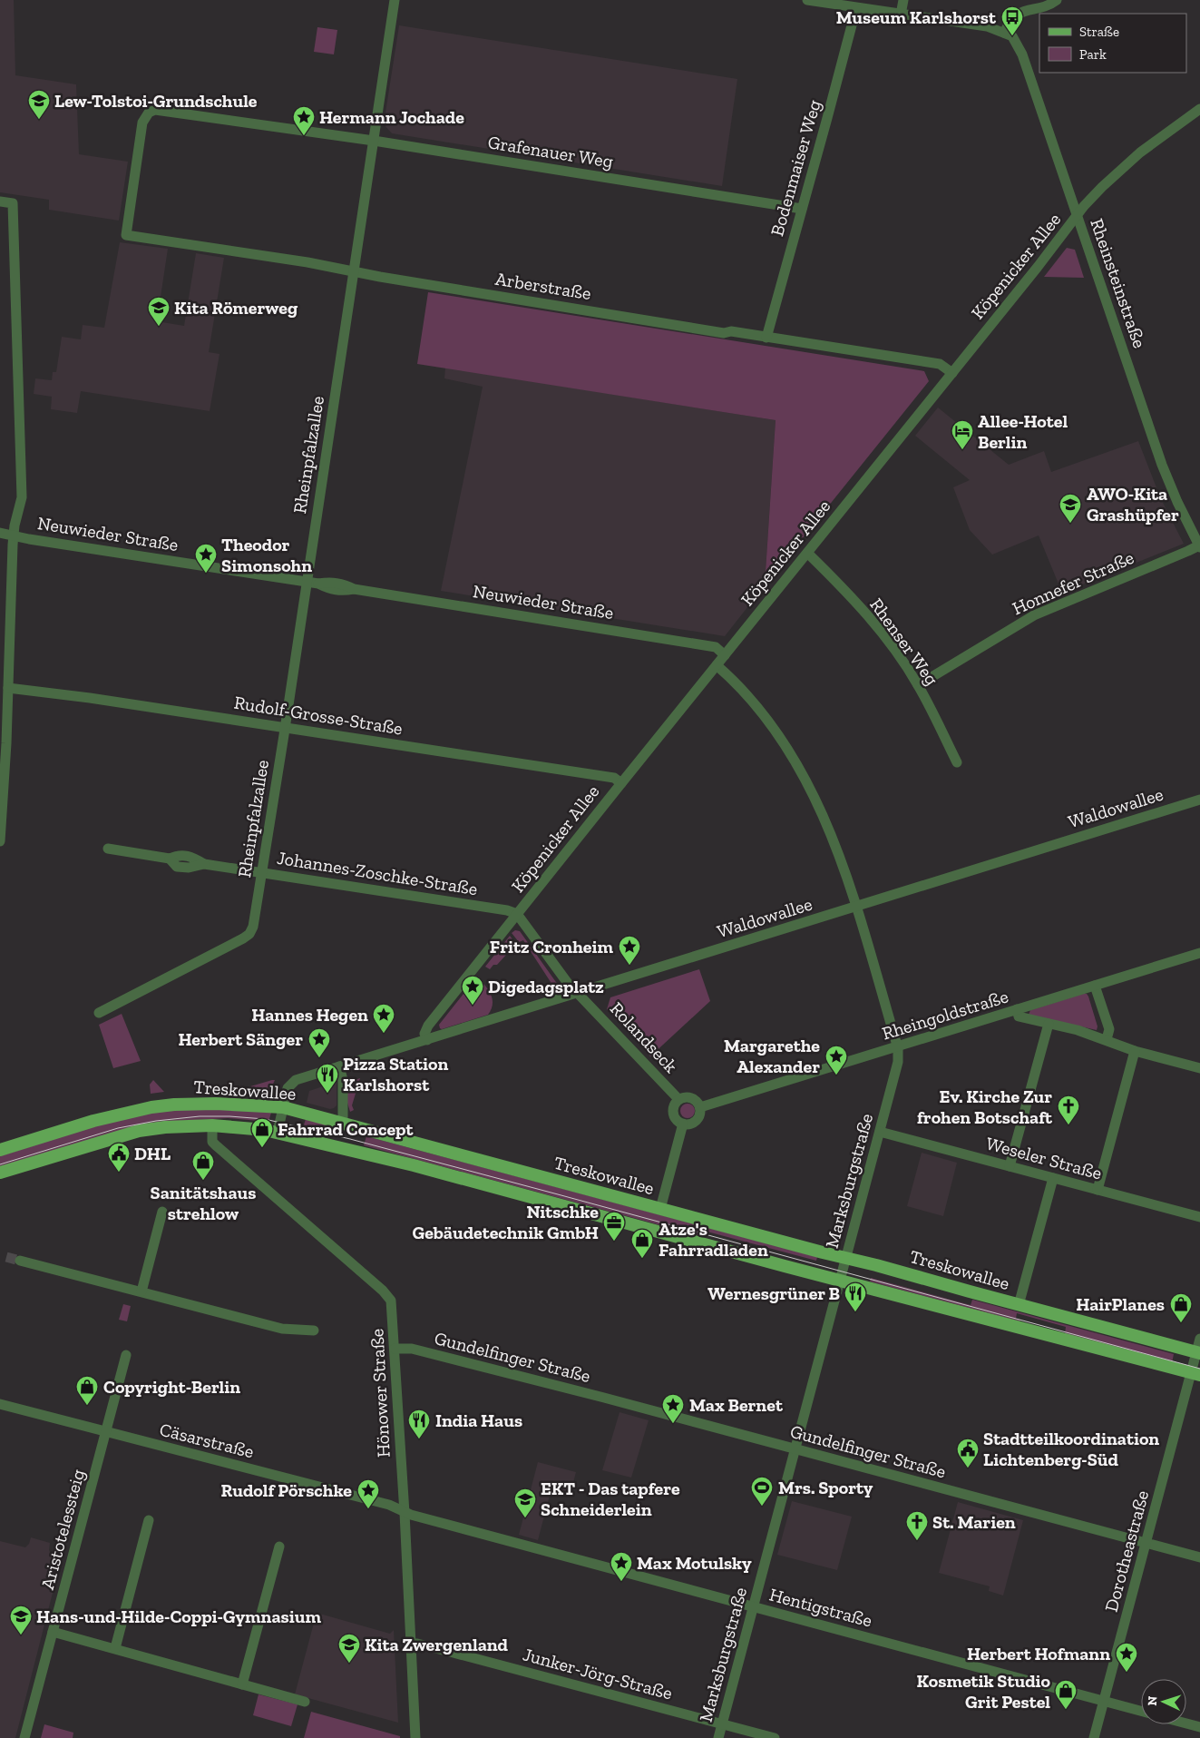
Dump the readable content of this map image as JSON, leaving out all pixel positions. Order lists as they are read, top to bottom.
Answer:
{
  "streets": {
    "main road": ["Treskowallee"],
    "street": [
      "Grafenauer Weg",
      "Bodenmaiser Weg",
      "Köpenicker Allee",
      "Rheinsteinstraße",
      "Arberstraße",
      "Rheinpfalzallee",
      "Neuwieder Straße",
      "Honnefer Straße",
      "Rhenser Weg",
      "Rudolf-Grosse-Straße",
      "Waldowallee",
      "Johannes-Zoschke-Straße",
      "Rheingoldstraße",
      "Rolandseck",
      "Weseler Straße",
      "Marksburgstraße",
      "Gundelfinger Straße",
      "Hönower Straße",
      "Cäsarstraße",
      "Aristotelessteig",
      "Dorotheastraße",
      "Hentigstraße",
      "Junker-Jörg-Straße"
    ]
  },
  "crossings": [
    ["Grafenauer Weg", "Bodenmaiser Weg"],
    ["Grafenauer Weg", "Arberstraße"],
    ["Grafenauer Weg", "Rheinpfalzallee"],
    ["Bodenmaiser Weg", "Arberstraße"],
    ["Köpenicker Allee", "Rheinsteinstraße"],
    ["Köpenicker Allee", "Arberstraße"],
    ["Köpenicker Allee", "Neuwieder Straße"],
    ["Köpenicker Allee", "Rhenser Weg"],
    ["Köpenicker Allee", "Rudolf-Grosse-Straße"],
    ["Köpenicker Allee", "Waldowallee"],
    ["Köpenicker Allee", "Johannes-Zoschke-Straße"],
    ["Köpenicker Allee", "Rolandseck"],
    ["Köpenicker Allee", "Marksburgstraße"],
    ["Rheinsteinstraße", "Honnefer Straße"],
    ["Arberstraße", "Rheinpfalzallee"],
    ["Rheinpfalzallee", "Neuwieder Straße"],
    ["Rheinpfalzallee", "Rudolf-Grosse-Straße"],
    ["Rheinpfalzallee", "Johannes-Zoschke-Straße"],
    ["Honnefer Straße", "Rhenser Weg"],
    ["Waldowallee", "Rolandseck"],
    ["Waldowallee", "Treskowallee"],
    ["Waldowallee", "Marksburgstraße"],
    ["Johannes-Zoschke-Straße", "Rolandseck"],
    ["Rheingoldstraße", "Rolandseck"],
    ["Rheingoldstraße", "Marksburgstraße"],
    ["Treskowallee", "Marksburgstraße"],
    ["Treskowallee", "Hönower Straße"],
    ["Treskowallee", "Dorotheastraße"],
    ["Weseler Straße", "Marksburgstraße"],
    ["Marksburgstraße", "Gundelfinger Straße"],
    ["Marksburgstraße", "Hentigstraße"],
    ["Marksburgstraße", "Junker-Jörg-Straße"],
    ["Gundelfinger Straße", "Hönower Straße"],
    ["Gundelfinger Straße", "Dorotheastraße"],
    ["Hönower Straße", "Cäsarstraße"],
    ["Hönower Straße", "Hentigstraße"],
    ["Hönower Straße", "Junker-Jörg-Straße"],
    ["Cäsarstraße", "Aristotelessteig"],
    ["Cäsarstraße", "Hentigstraße"],
    ["Dorotheastraße", "Hentigstraße"]
  ],
  "places": {
    "bus stop": ["Museum Karlshorst"],
    "school or university": [
      "Lew-Tolstoi-Grundschule",
      "Kita Römerweg",
      "AWO-Kita Grashüpfer",
      "EKT - Das tapfere Schneiderlein",
      "Hans-und-Hilde-Coppi-Gymnasium",
      "Kita Zwergenland"
    ],
    "place": [
      "Hermann Jochade",
      "Theodor Simonsohn",
      "Fritz Cronheim",
      "Digedagsplatz",
      "Hannes Hegen",
      "Herbert Sänger",
      "Margarethe Alexander",
      "Max Bernet",
      "Rudolf Pörschke",
      "Max Motulsky",
      "Herbert Hofmann"
    ],
    "hotel": ["Allee-Hotel Berlin"],
    "restaurant": ["Pizza Station Karlshorst", "Wernesgrüner B", "India Haus"],
    "church": ["Ev. Kirche Zur frohen Botschaft", "St. Marien"],
    "shop": [
      "Fahrrad Concept",
      "Sanitätshaus strehlow",
      "Atze's Fahrradladen",
      "HairPlanes",
      "Copyright-Berlin",
      "Kosmetik Studio Grit Pestel"
    ],
    "public building": ["DHL", "Stadtteilkoordination Lichtenberg-Süd"],
    "office": ["Nitschke Gebäudetechnik GmbH"],
    "sports": ["Mrs. Sporty"]
  },
  "legend": ["Straße", "Park"],
  "north": "left"
}
